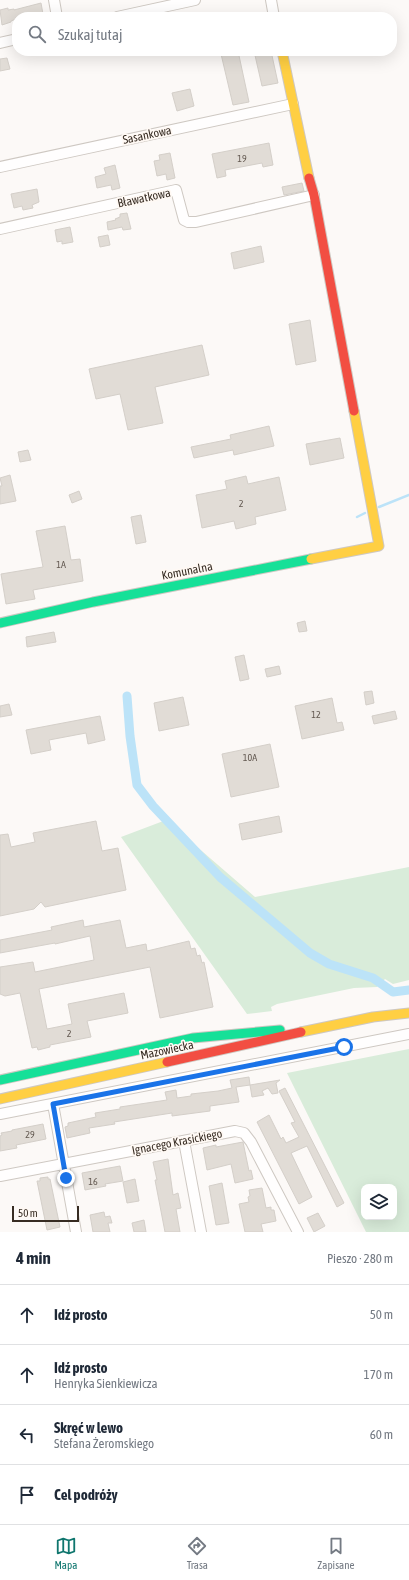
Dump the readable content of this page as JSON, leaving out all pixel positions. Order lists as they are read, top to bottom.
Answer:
{
  "streets": {
    "street": [
      "Sasankowa",
      "Bławatkowa",
      "Komunalna",
      "Mazowiecka",
      "Ignacego Krasickiego"
    ]
  },
  "crossings": [
    ["Bławatkowa", "Komunalna"]
  ],
  "house_numbers": [
    "19",
    "2",
    "1A",
    "12",
    "10A",
    "2",
    "29",
    "16"
  ],
  "scale_bar": "50 m",
  "page": {
    "search": "Szukaj tutaj",
    "scale": "50 m",
    "heading": ["4 min", "Pieszo · 280 m"],
    "list": [
      ["Idź prosto", "50 m"],
      ["Idź prosto", "Henryka Sienkiewicza", "170 m"],
      ["Skręć w lewo", "Stefana Żeromskiego", "60 m"],
      "Cel podróży"
    ],
    "nav": ["Mapa", "Trasa", "Zapisane"]
  }
}
